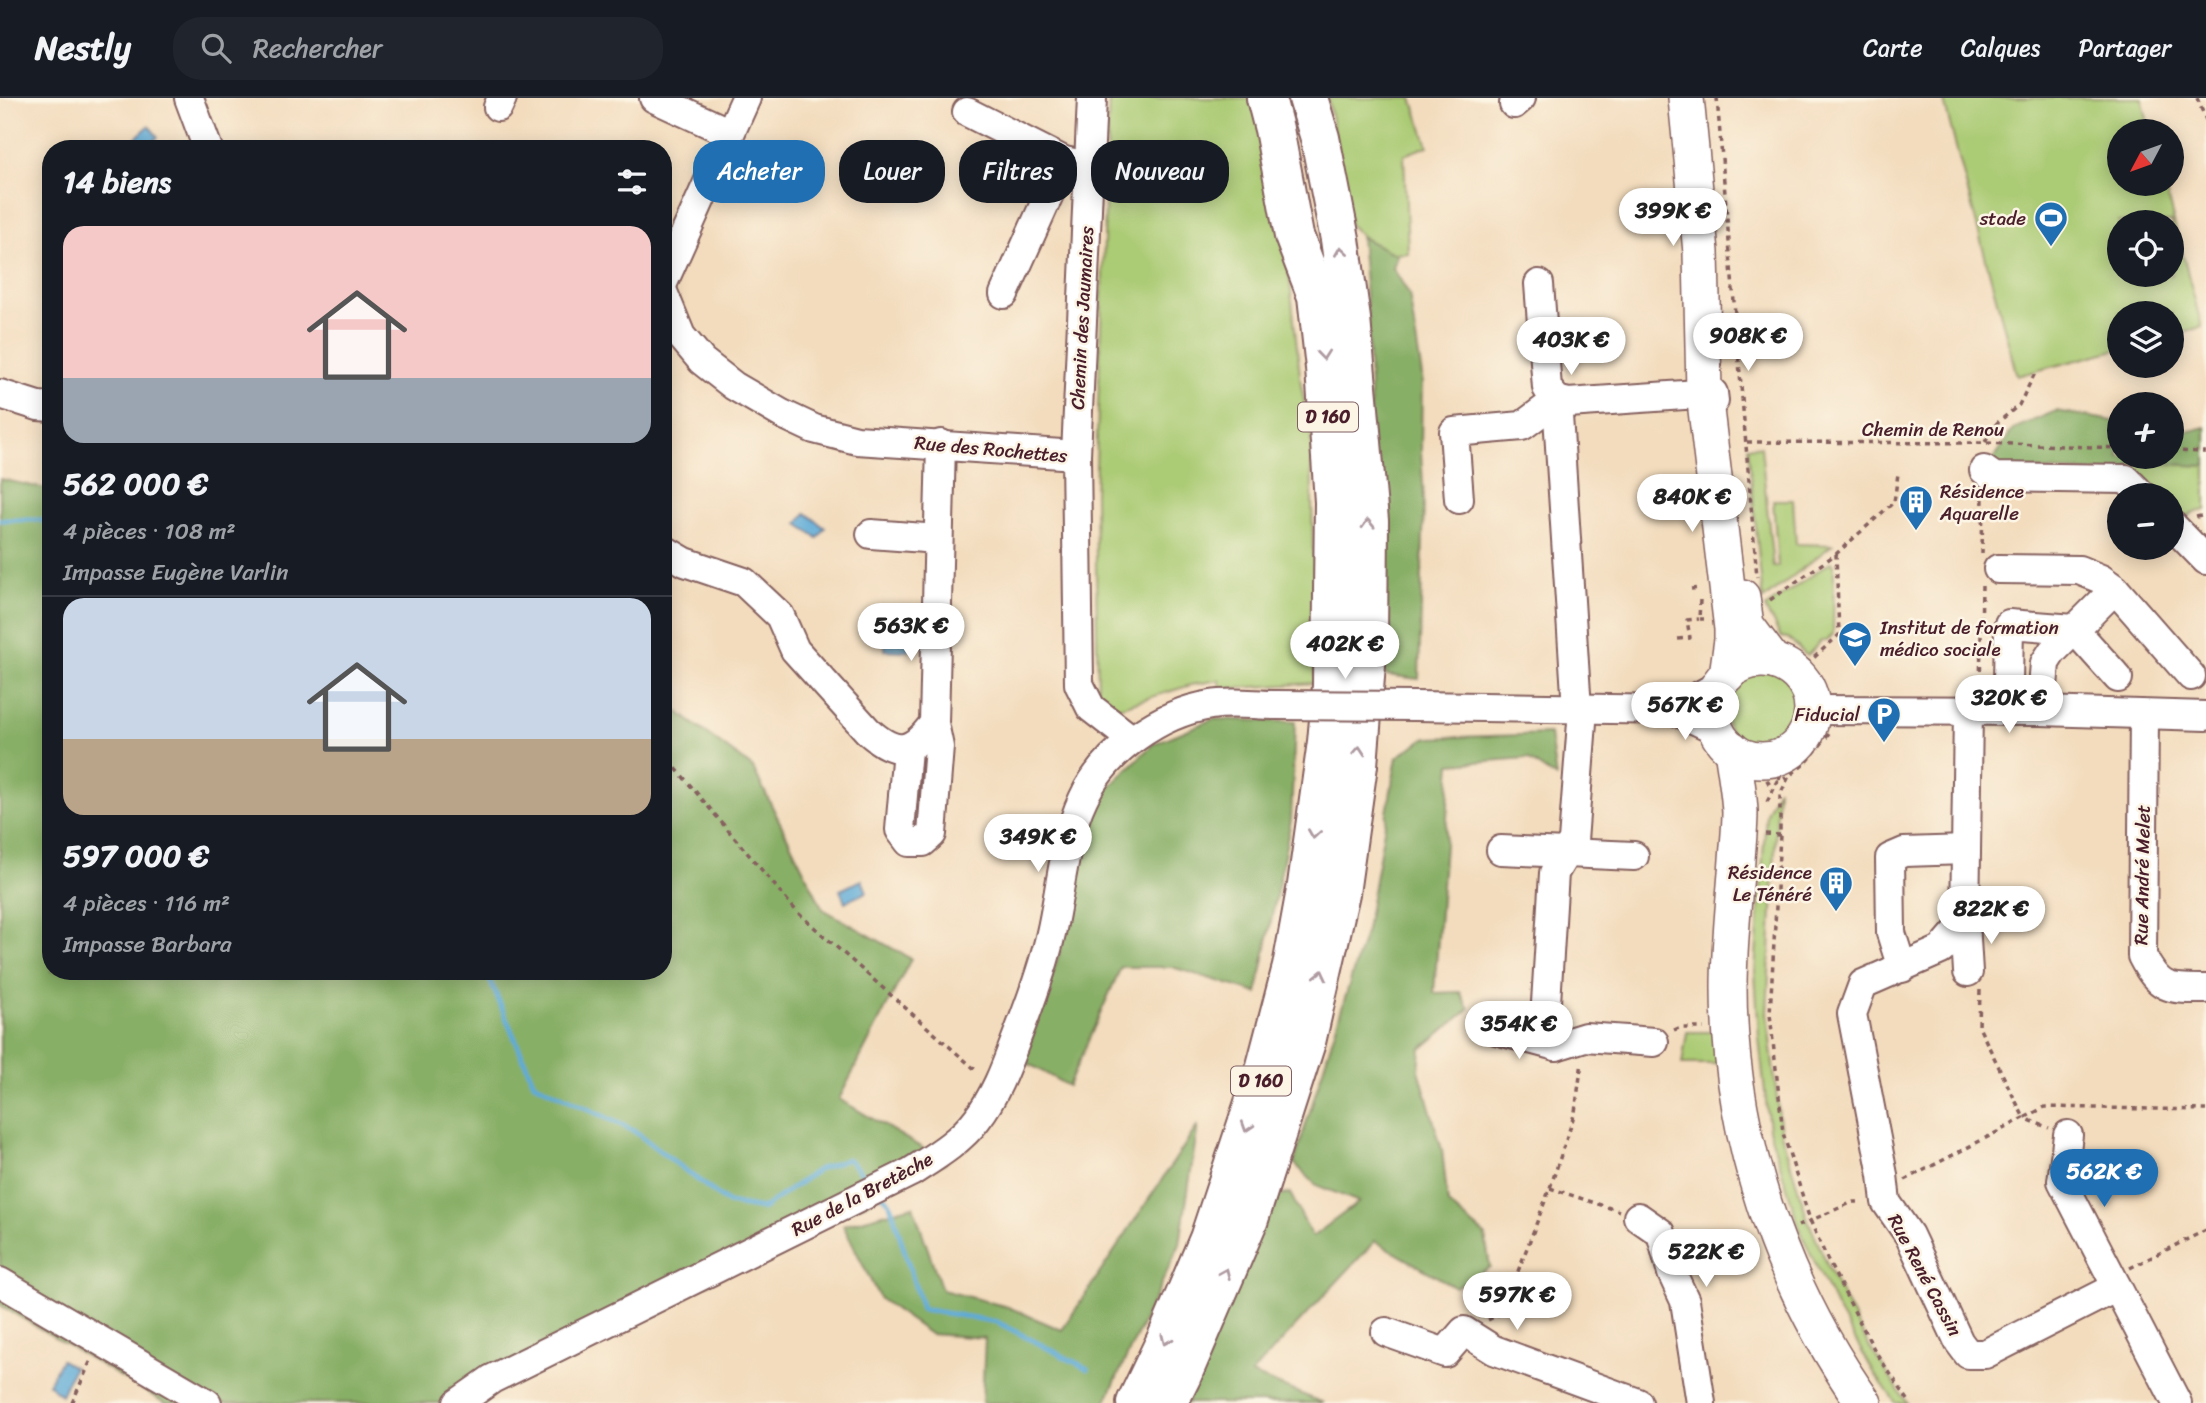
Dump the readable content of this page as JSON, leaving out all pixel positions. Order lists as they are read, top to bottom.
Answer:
{
  "streets": {
    "highway": ["D 160"],
    "street": [
      "Chemin des Jaumaires",
      "Rue des Rochettes",
      "Rue André Melet",
      "Rue de la Bretèche",
      "Rue René Cassin"
    ],
    "path": ["Chemin de Renou"]
  },
  "crossings": [
    ["Chemin des Jaumaires", "Rue des Rochettes"],
    ["Rue des Rochettes", "Rue de la Bretèche"]
  ],
  "places": {
    "sports": ["stade"],
    "building": ["Résidence Aquarelle", "Résidence Le Ténéré"],
    "school or university": ["Institut de formation médico sociale"],
    "parking": ["Fiducial"]
  },
  "north": "bottom left",
  "page": {
    "header": "Nestly",
    "search": "Rechercher",
    "nav": ["Carte", "Calques", "Partager"],
    "map_buttons": ["+", "−"],
    "chip": [
      "Acheter",
      "Louer",
      "Filtres",
      "Nouveau"
    ],
    "heading": "14 biens",
    "price": [
      "399K €",
      "908K €",
      "403K €",
      "840K €",
      "563K €",
      "402K €",
      "320K €",
      "567K €",
      "349K €",
      "822K €",
      "354K €",
      "562K €",
      "522K €",
      "597K €"
    ],
    "list": [
      {
        "name": "562 000 €",
        "note": "4 pièces · 108 m² · Impasse Eugène Varlin"
      },
      {
        "name": "597 000 €",
        "note": "4 pièces · 116 m² · Impasse Barbara"
      }
    ]
  }
}
